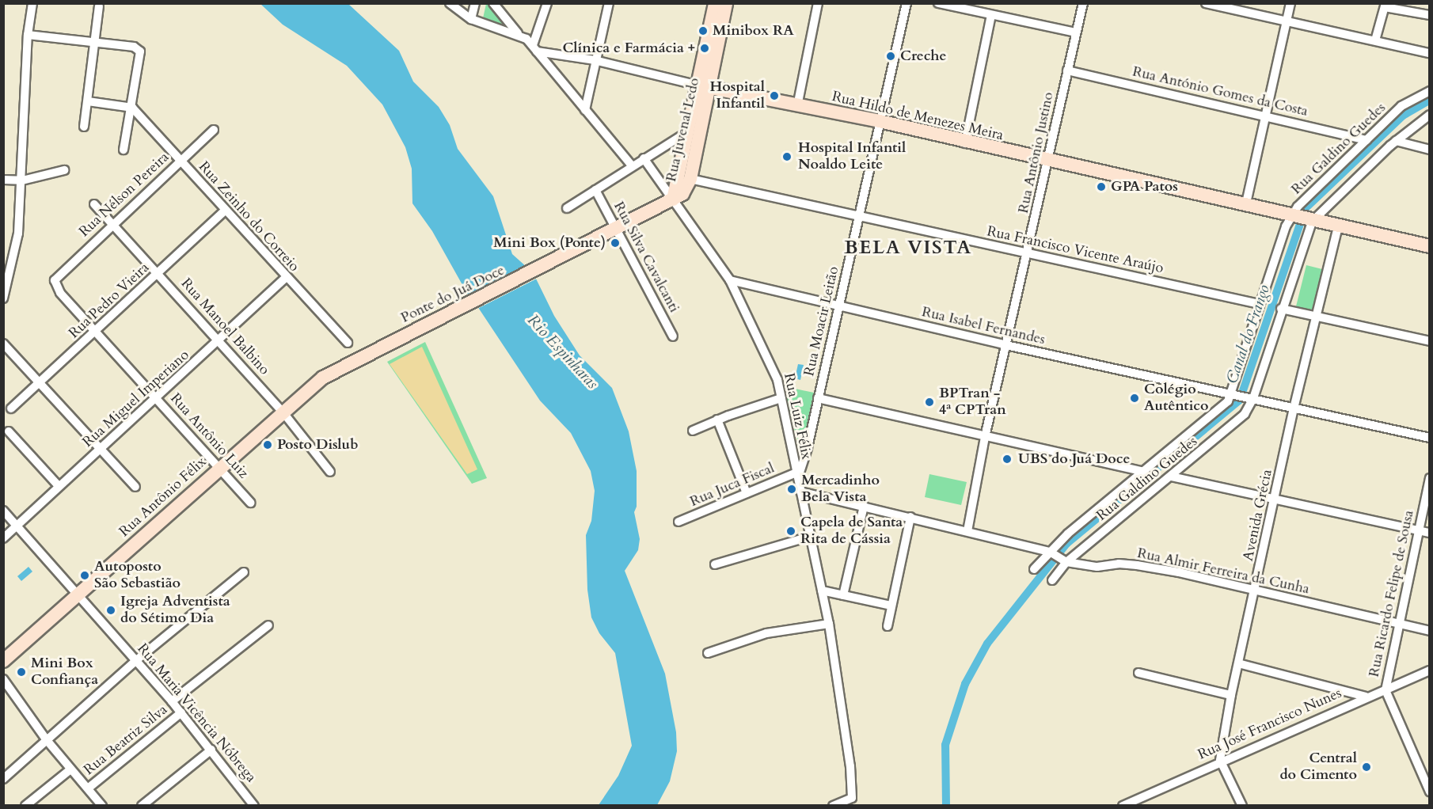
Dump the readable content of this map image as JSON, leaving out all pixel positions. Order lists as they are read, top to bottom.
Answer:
{
  "streets": {
    "main road": [
      "Rua Hildo de Menezes Meira",
      "Rua Juvenal Ledo",
      "Ponte do Juá Doce",
      "Rua Antônio Félix"
    ],
    "street": [
      "Rua António Gomes da Costa",
      "Rua Galdino Guedes",
      "Rua Antônio Justino",
      "Rua Nélson Pereira",
      "Rua Zeinho do Correio",
      "Rua Francisco Vicente Araújo",
      "Rua Silva Cavalcanti",
      "Rua Pedro Vieira",
      "Rua Moacir Leitão",
      "Rua Isabel Fernandes",
      "Rua Manoel Balbino",
      "Rua Miguel Imperiano",
      "Rua Luiz Félix",
      "Rua Antônio Luiz",
      "Rua Juca Fiscal",
      "Avenida Grécia",
      "Rua Almir Ferreira da Cunha",
      "Rua Ricardo Felipe de Sousa",
      "Rua Maria Vicência Nóbrega",
      "Rua José Francisco Nunes",
      "Rua Beatriz Silva"
    ]
  },
  "crossings": [
    ["Rua António Gomes da Costa", "Rua Galdino Guedes"],
    ["Rua António Gomes da Costa", "Rua Antônio Justino"],
    ["Rua Hildo de Menezes Meira", "Rua Juvenal Ledo"],
    ["Rua Hildo de Menezes Meira", "Rua Galdino Guedes"],
    ["Rua Hildo de Menezes Meira", "Rua Antônio Justino"],
    ["Rua Hildo de Menezes Meira", "Rua Moacir Leitão"],
    ["Rua Hildo de Menezes Meira", "Avenida Grécia"],
    ["Rua Juvenal Ledo", "Rua Francisco Vicente Araújo"],
    ["Rua Juvenal Ledo", "Ponte do Juá Doce"],
    ["Rua Juvenal Ledo", "Rua Luiz Félix"],
    ["Rua Galdino Guedes", "Rua Francisco Vicente Araújo"],
    ["Rua Galdino Guedes", "Rua Isabel Fernandes"],
    ["Rua Galdino Guedes", "Rua Almir Ferreira da Cunha"],
    ["Rua Antônio Justino", "Rua Francisco Vicente Araújo"],
    ["Rua Antônio Justino", "Rua Isabel Fernandes"],
    ["Rua Antônio Justino", "Rua Almir Ferreira da Cunha"],
    ["Rua Nélson Pereira", "Rua Zeinho do Correio"],
    ["Rua Nélson Pereira", "Rua Manoel Balbino"],
    ["Rua Nélson Pereira", "Rua Antônio Luiz"],
    ["Rua Zeinho do Correio", "Rua Pedro Vieira"],
    ["Rua Zeinho do Correio", "Rua Miguel Imperiano"],
    ["Rua Francisco Vicente Araújo", "Rua Moacir Leitão"],
    ["Rua Silva Cavalcanti", "Ponte do Juá Doce"],
    ["Ponte do Juá Doce", "Rua Luiz Félix"],
    ["Ponte do Juá Doce", "Rua Antônio Félix"],
    ["Rua Pedro Vieira", "Rua Manoel Balbino"],
    ["Rua Pedro Vieira", "Rua Antônio Luiz"],
    ["Rua Moacir Leitão", "Rua Isabel Fernandes"],
    ["Rua Moacir Leitão", "Rua Luiz Félix"],
    ["Rua Moacir Leitão", "Rua Juca Fiscal"],
    ["Rua Isabel Fernandes", "Rua Luiz Félix"],
    ["Rua Isabel Fernandes", "Avenida Grécia"],
    ["Rua Manoel Balbino", "Rua Miguel Imperiano"],
    ["Rua Manoel Balbino", "Rua Antônio Félix"],
    ["Rua Miguel Imperiano", "Rua Antônio Luiz"],
    ["Rua Miguel Imperiano", "Rua Maria Vicência Nóbrega"],
    ["Rua Luiz Félix", "Rua Juca Fiscal"],
    ["Rua Luiz Félix", "Rua Almir Ferreira da Cunha"],
    ["Rua Antônio Luiz", "Rua Antônio Félix"],
    ["Rua Antônio Félix", "Rua Maria Vicência Nóbrega"],
    ["Avenida Grécia", "Rua Almir Ferreira da Cunha"],
    ["Avenida Grécia", "Rua José Francisco Nunes"],
    ["Rua Almir Ferreira da Cunha", "Rua Ricardo Felipe de Sousa"],
    ["Rua Ricardo Felipe de Sousa", "Rua José Francisco Nunes"],
    ["Rua Maria Vicência Nóbrega", "Rua Beatriz Silva"]
  ],
  "districts": ["BELA VISTA"],
  "water": ["Canal do Frango", "Rio Espinharas"],
  "places": [
    "Minibox RA",
    "Clínica e Farmácia +",
    "Creche",
    "Hospital Infantil",
    "Hospital Infantil Noaldo Leite",
    "GPA Patos",
    "Mini Box (Ponte)",
    "Colégio Autêntico",
    "BPTran - 4ª CPTran",
    "Posto Dislub",
    "UBS do Juá Doce",
    "Mercadinho Bela Vista",
    "Capela de Santa Rita de Cássia",
    "Autoposto São Sebastião",
    "Igreja Adventista do Sétimo Dia",
    "Mini Box Confiança",
    "Central do Cimento"
  ]
}
